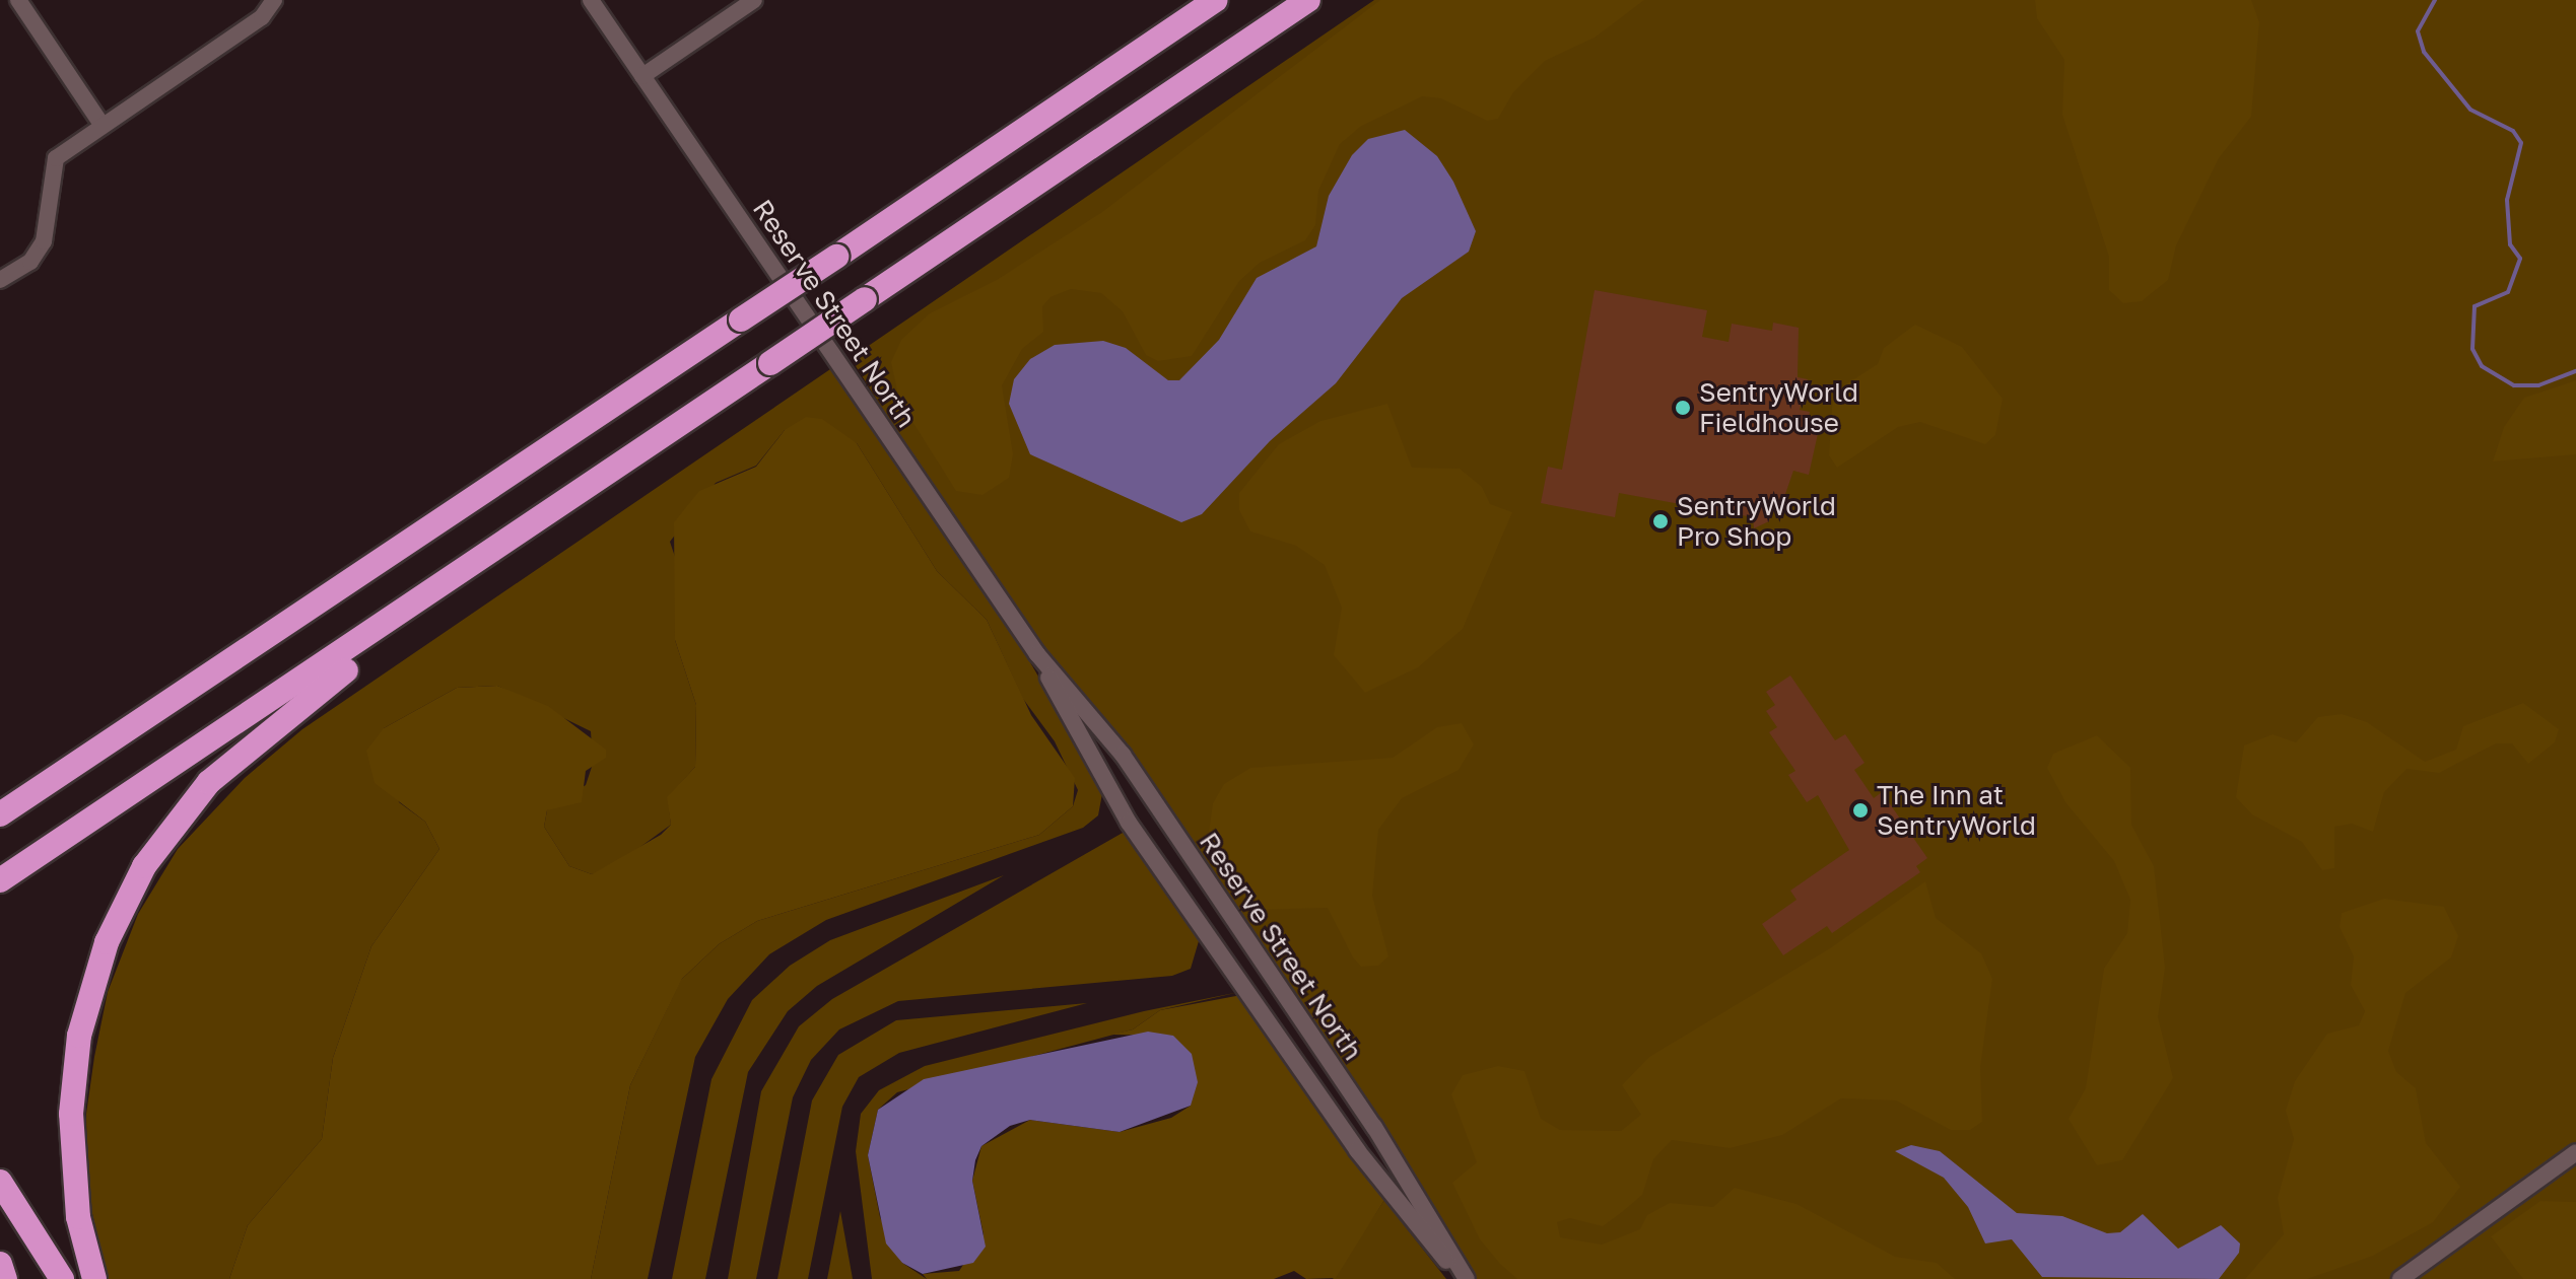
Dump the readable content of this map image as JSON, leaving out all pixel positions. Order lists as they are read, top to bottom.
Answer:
{
  "streets": {
    "street": ["Reserve Street North"]
  },
  "places": ["SentryWorld Fieldhouse", "SentryWorld Pro Shop", "The Inn at SentryWorld"]
}
